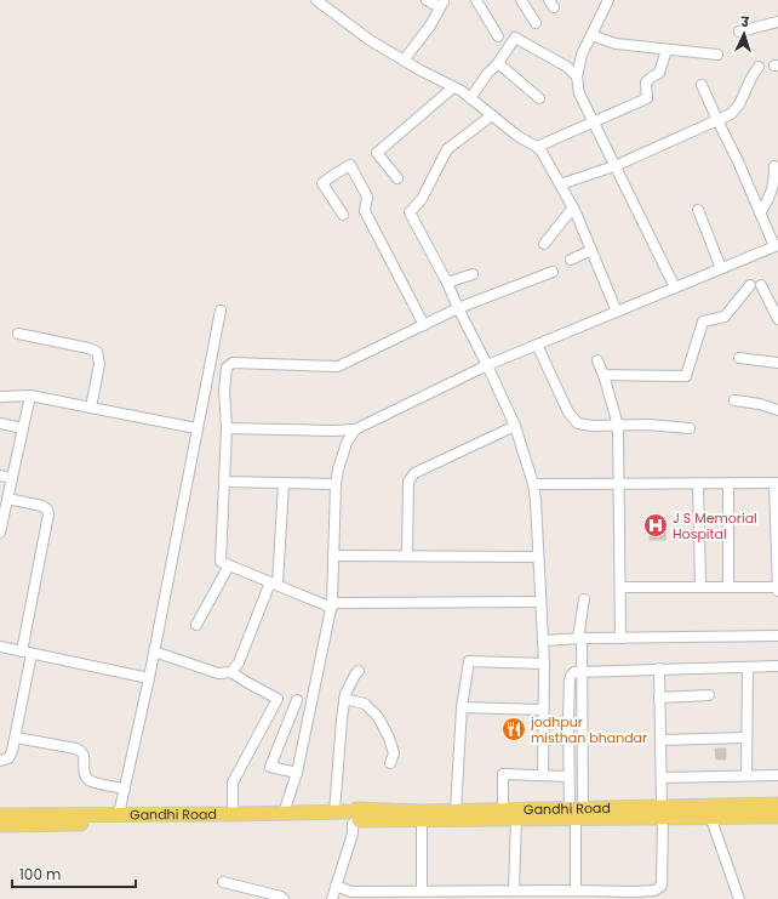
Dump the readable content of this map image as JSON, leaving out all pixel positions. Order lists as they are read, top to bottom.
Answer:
{
  "streets": {
    "main road": ["Gandhi Road"]
  },
  "places": {
    "hospital": ["J S Memorial Hospital"],
    "restaurant": ["jodhpur misthan bhandar"]
  },
  "scale_bar": "100 m",
  "north": "top"
}
